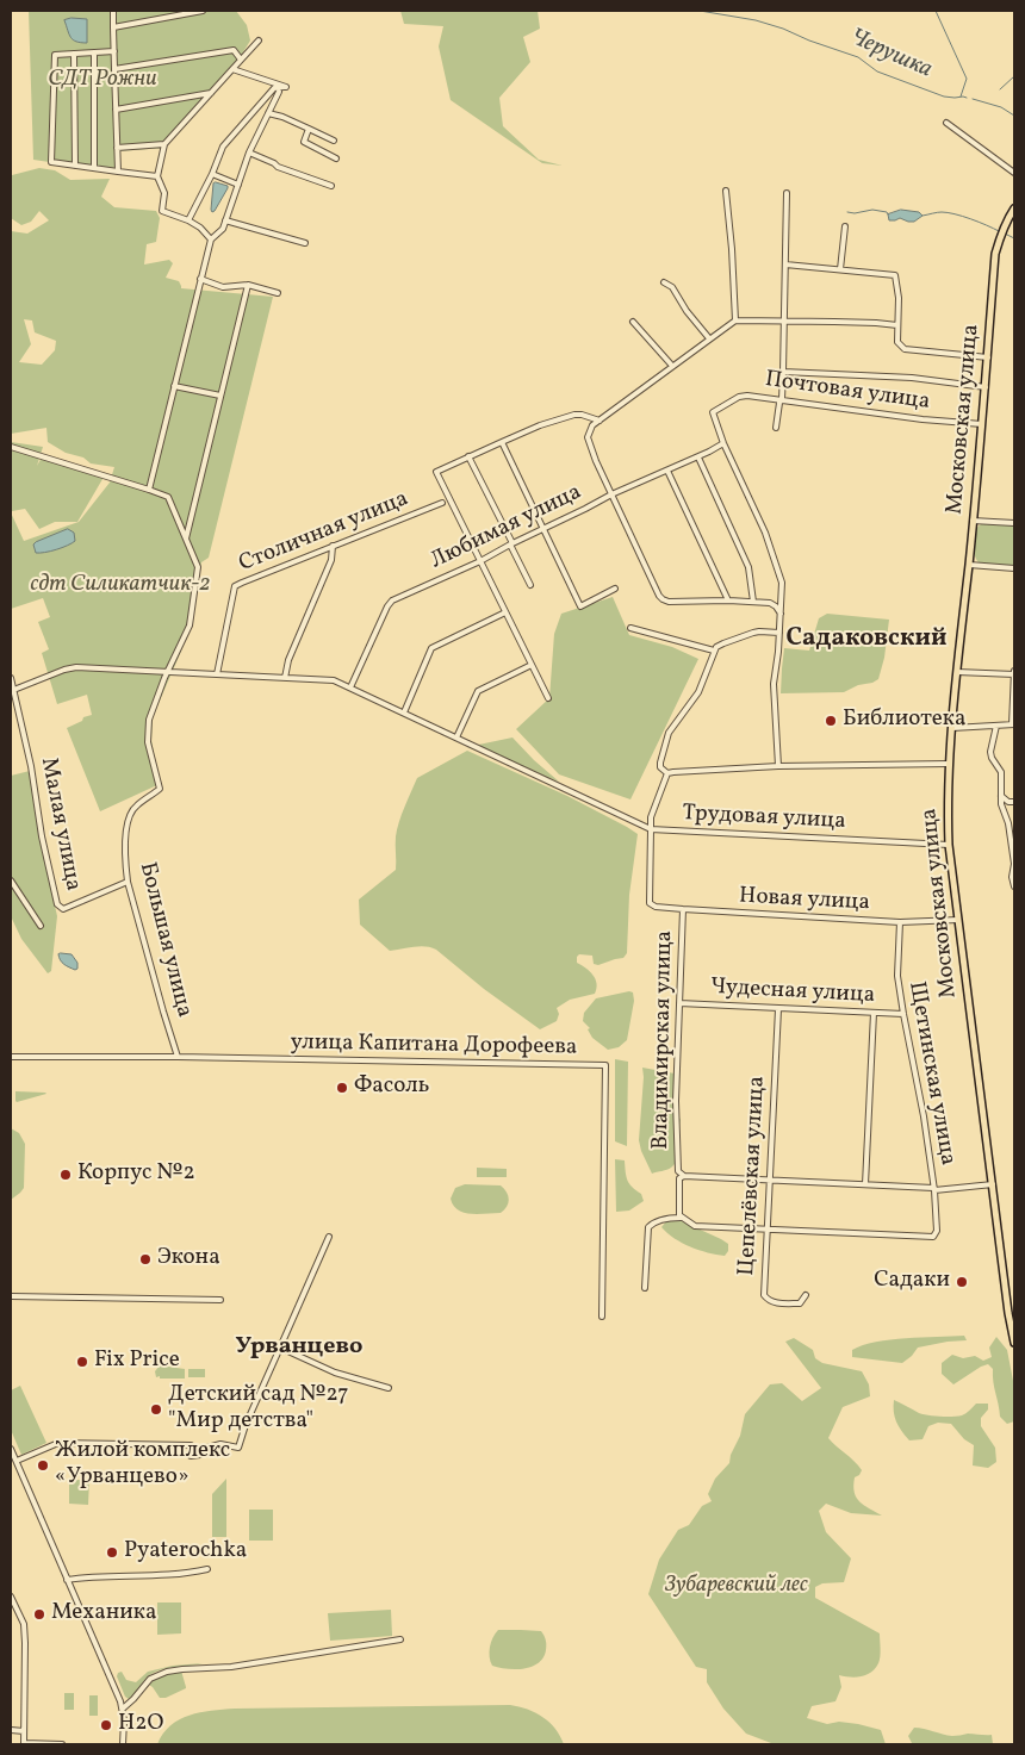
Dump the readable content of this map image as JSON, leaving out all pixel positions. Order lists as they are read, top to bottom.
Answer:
{
  "streets": {
    "main road": ["Московская улица"],
    "street": [
      "Почтовая улица",
      "Любимая улица",
      "Столичная улица",
      "Трудовая улица",
      "Малая улица",
      "Новая улица",
      "Большая улица",
      "Чудесная улица",
      "Владимирская улица",
      "улица Капитана Дорофеева",
      "Щетинская улица",
      "Цепелёвская улица"
    ]
  },
  "crossings": [
    ["Почтовая улица", "Московская улица"],
    ["Почтовая улица", "Любимая улица"],
    ["Московская улица", "Трудовая улица"],
    ["Московская улица", "Новая улица"],
    ["Трудовая улица", "Новая улица"],
    ["Малая улица", "Большая улица"],
    ["Новая улица", "Владимирская улица"],
    ["Новая улица", "Щетинская улица"],
    ["Большая улица", "улица Капитана Дорофеева"],
    ["Чудесная улица", "Владимирская улица"],
    ["Чудесная улица", "Щетинская улица"],
    ["Чудесная улица", "Цепелёвская улица"],
    ["Щетинская улица", "Цепелёвская улица"]
  ],
  "districts": ["Садаковский", "Урванцево"],
  "water": ["Черушка"],
  "parks": ["СДТ Рожни", "сдт Силикатчик-2", "Зубаревский лес"],
  "places": [
    "Библиотека",
    "Фасоль",
    "Корпус №2",
    "Экона",
    "Садаки",
    "Fix Price",
    "Детский сад №27 \"Мир детства\"",
    "Жилой комплекс «Урванцево»",
    "Pyaterochka",
    "Механика",
    "H2O"
  ]
}
